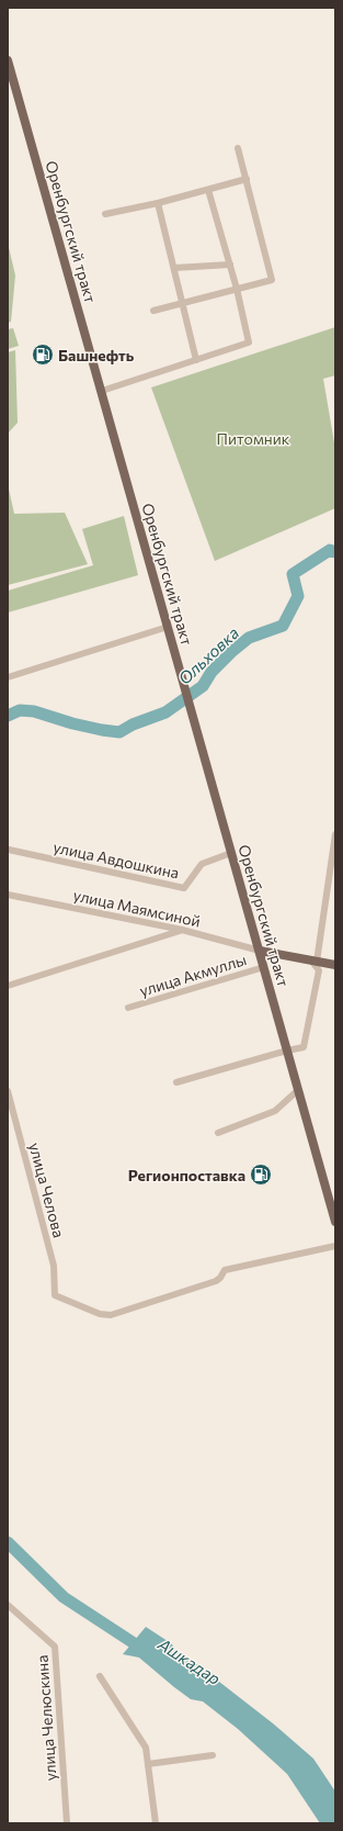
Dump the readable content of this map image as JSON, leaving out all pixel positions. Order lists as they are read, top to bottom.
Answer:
{
  "streets": {
    "main road": ["Оренбургский тракт"],
    "street": [
      "улица Авдошкина",
      "улица Маямсиной",
      "улица Акмуллы",
      "улица Челова",
      "улица Челюскина"
    ]
  },
  "crossings": [
    ["Оренбургский тракт", "улица Авдошкина"],
    ["Оренбургский тракт", "улица Маямсиной"],
    ["Оренбургский тракт", "улица Акмуллы"]
  ],
  "water": ["Ольховка", "Ашкадар"],
  "parks": ["Питомник"],
  "places": {
    "fuel station": ["Башнефть", "Регионпоставка"]
  }
}
